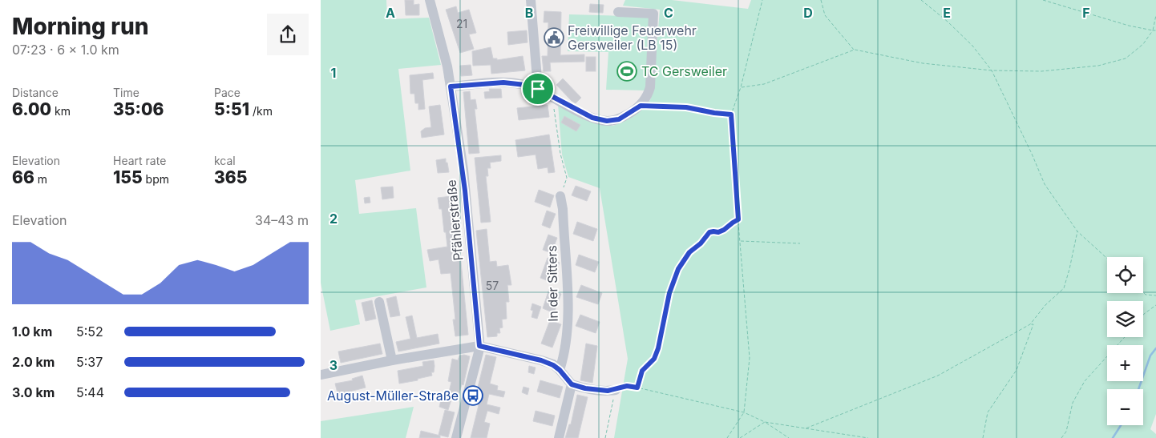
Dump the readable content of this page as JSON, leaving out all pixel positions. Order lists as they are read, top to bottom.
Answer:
{
  "streets": {
    "street": ["Pfählerstraße", "In der Sitters"]
  },
  "places": {
    "public building": ["Freiwillige Feuerwehr Gersweiler (LB 15)"],
    "sports": ["TC Gersweiler"],
    "bus stop": ["August-Müller-Straße"]
  },
  "house_numbers": ["21", "57"],
  "page": {
    "heading": ["Morning run", "07:23 · 6 × 1.0 km"],
    "stats": [
      ["Distance", "6.00 km"],
      ["Time", "35:06"],
      ["Pace", "5:51 /km"],
      ["Elevation", "66 m"],
      ["Heart rate", "155 bpm"],
      ["kcal", "365"]
    ],
    "chart": ["Elevation", "34–43 m"],
    "map_buttons": ["+", "−"],
    "list": [
      {
        "name": "1.0 km",
        "note": "5:52"
      },
      {
        "name": "2.0 km",
        "note": "5:37"
      },
      {
        "name": "3.0 km",
        "note": "5:44"
      }
    ]
  },
  "grid": {
    "columns": [
      "A",
      "B",
      "C",
      "D",
      "E",
      "F"
    ],
    "rows": ["1", "2", "3"]
  }
}
